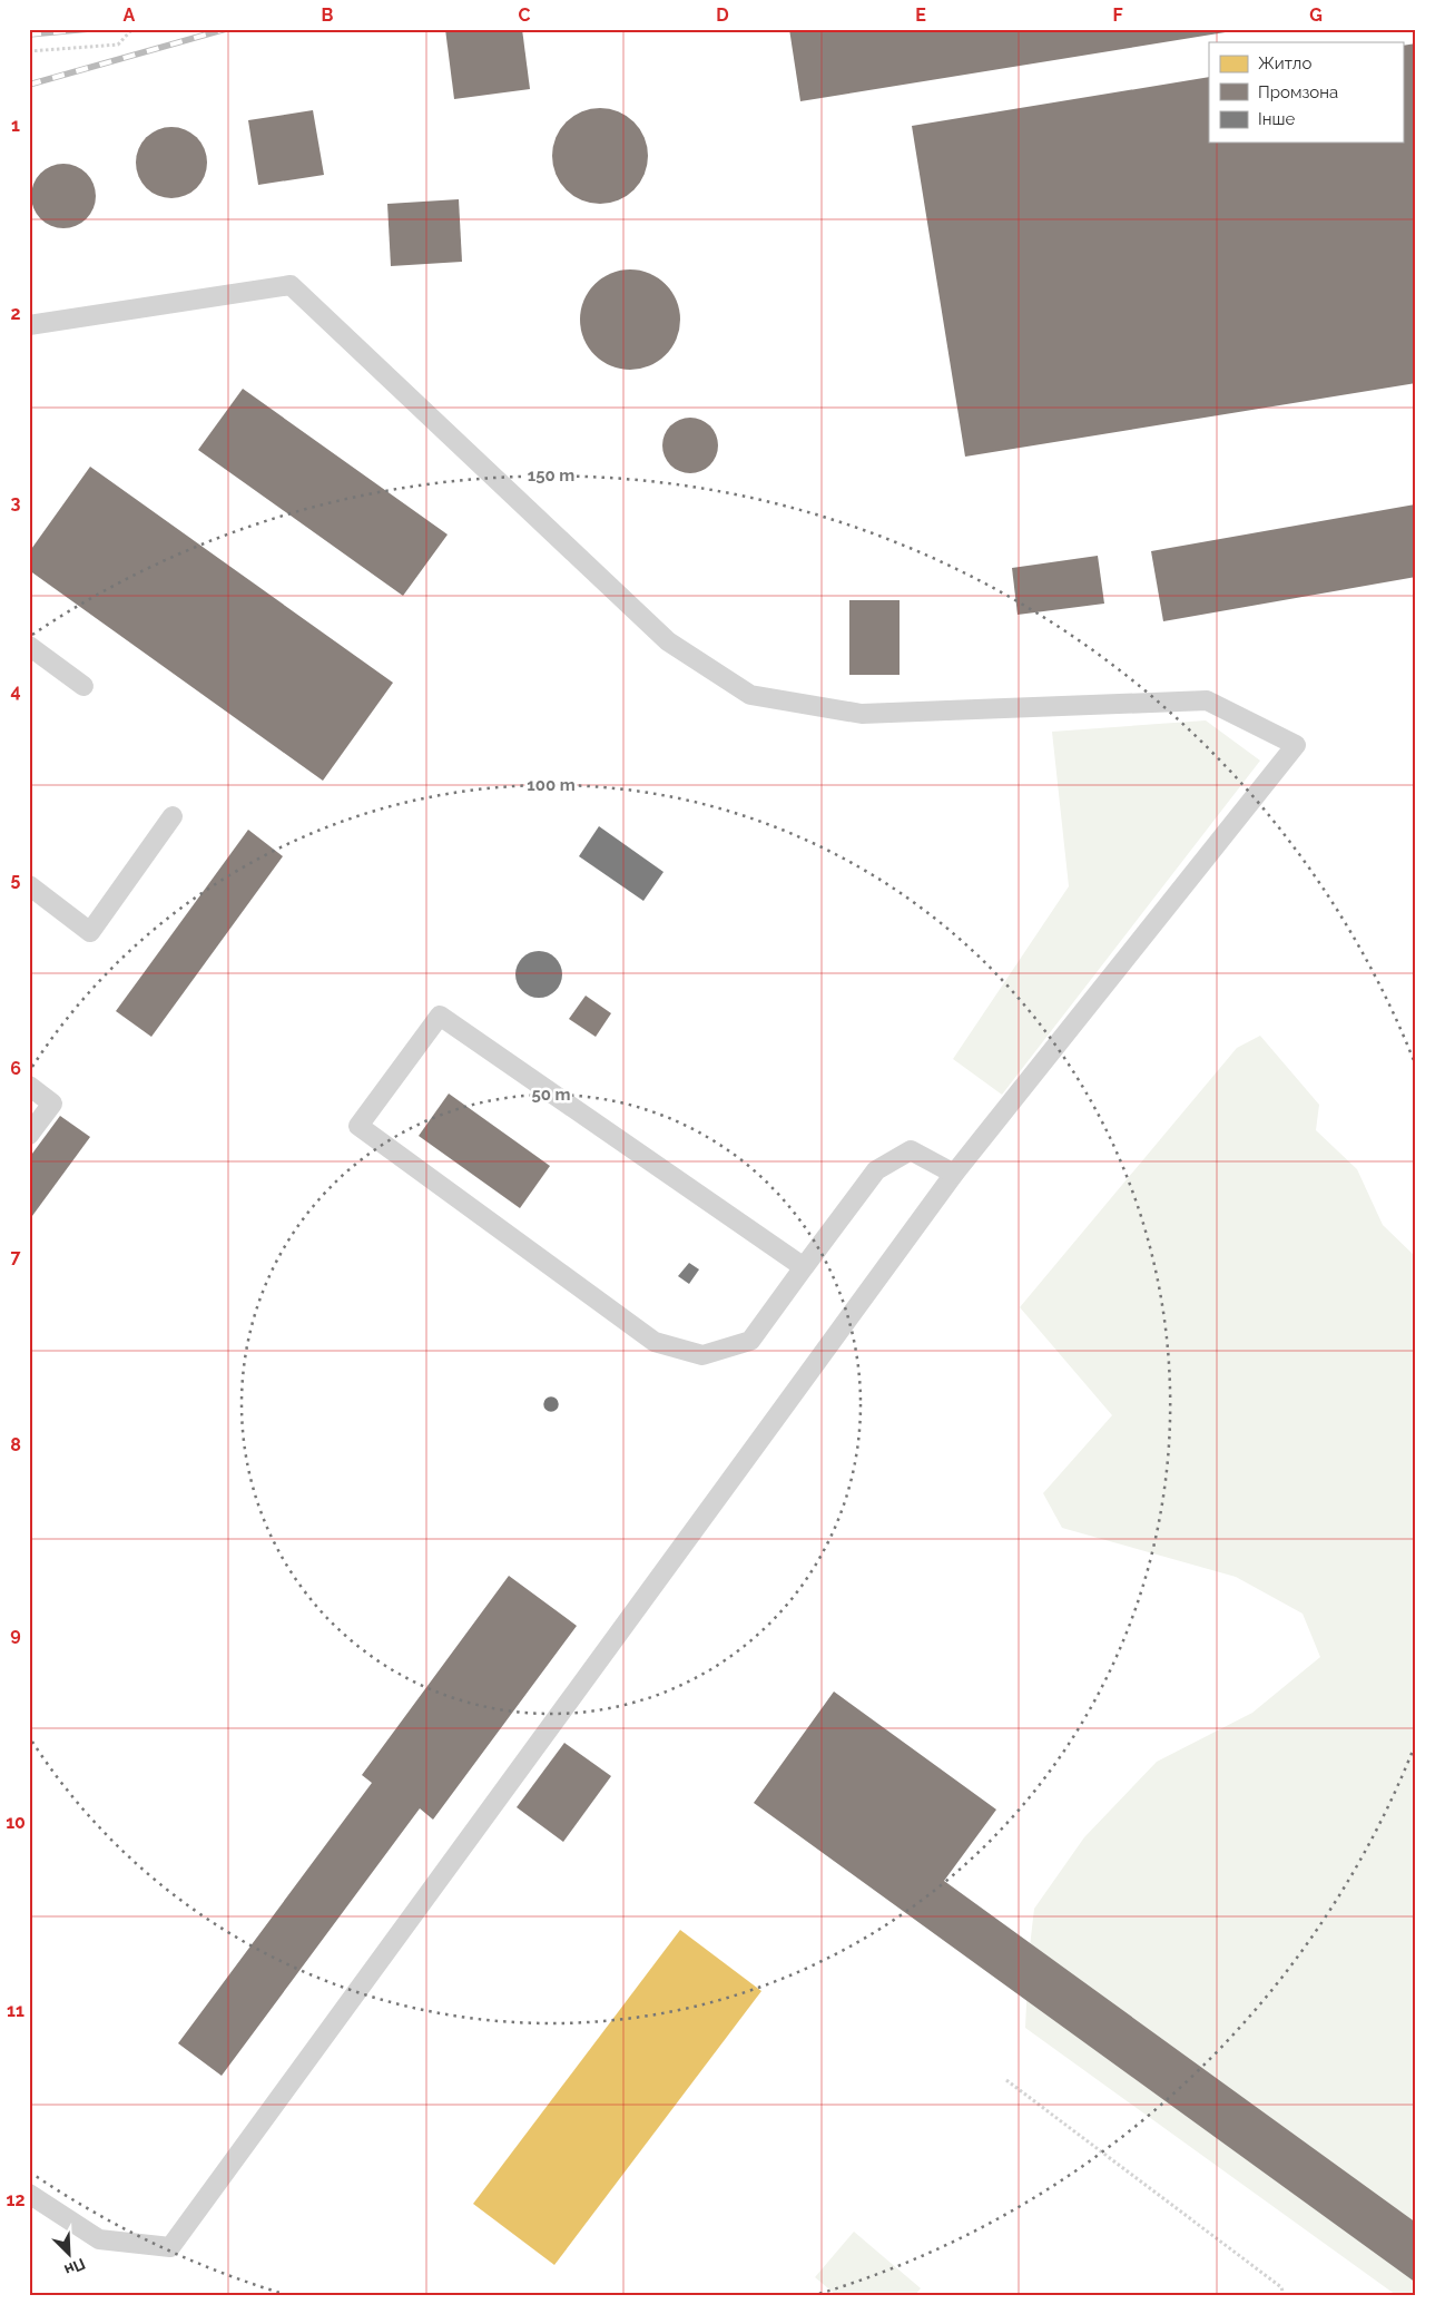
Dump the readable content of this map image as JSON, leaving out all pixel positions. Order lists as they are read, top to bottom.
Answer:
{
  "legend": ["Житло", "Промзона", "Інше"],
  "north": "bottom right",
  "grid": {
    "columns": [
      "A",
      "B",
      "C",
      "D",
      "E",
      "F",
      "G"
    ],
    "rows": [
      "1",
      "2",
      "3",
      "4",
      "5",
      "6",
      "7",
      "8",
      "9",
      "10",
      "11",
      "12"
    ]
  },
  "rings": ["150 m", "100 m", "50 m"]
}
